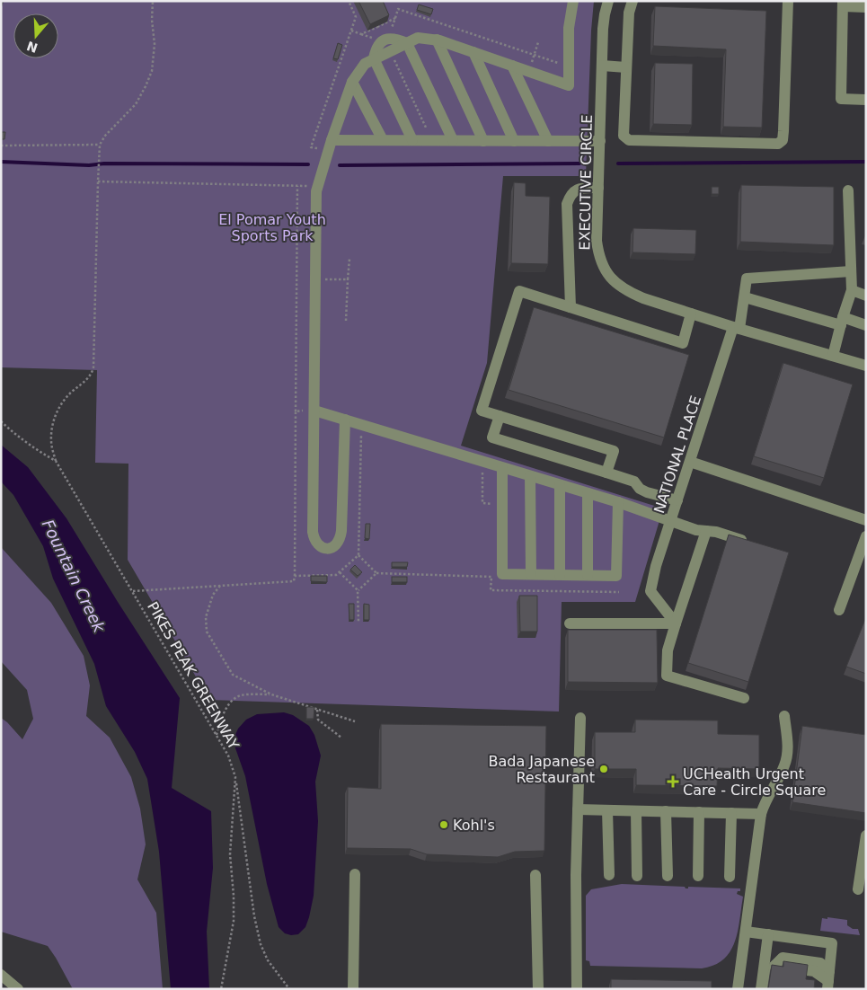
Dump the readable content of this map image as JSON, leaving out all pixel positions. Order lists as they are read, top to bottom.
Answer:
{
  "streets": {
    "street": ["EXECUTIVE CIRCLE", "NATIONAL PLACE"],
    "path": ["PIKES PEAK GREENWAY"]
  },
  "crossings": [
    ["EXECUTIVE CIRCLE", "NATIONAL PLACE"]
  ],
  "water": ["Fountain Creek"],
  "parks": ["El Pomar Youth Sports Park"],
  "places": {
    "other": ["Bada Japanese Restaurant", "Kohl's"],
    "health": ["UCHealth Urgent Care - Circle Square"]
  },
  "north": "bottom"
}
